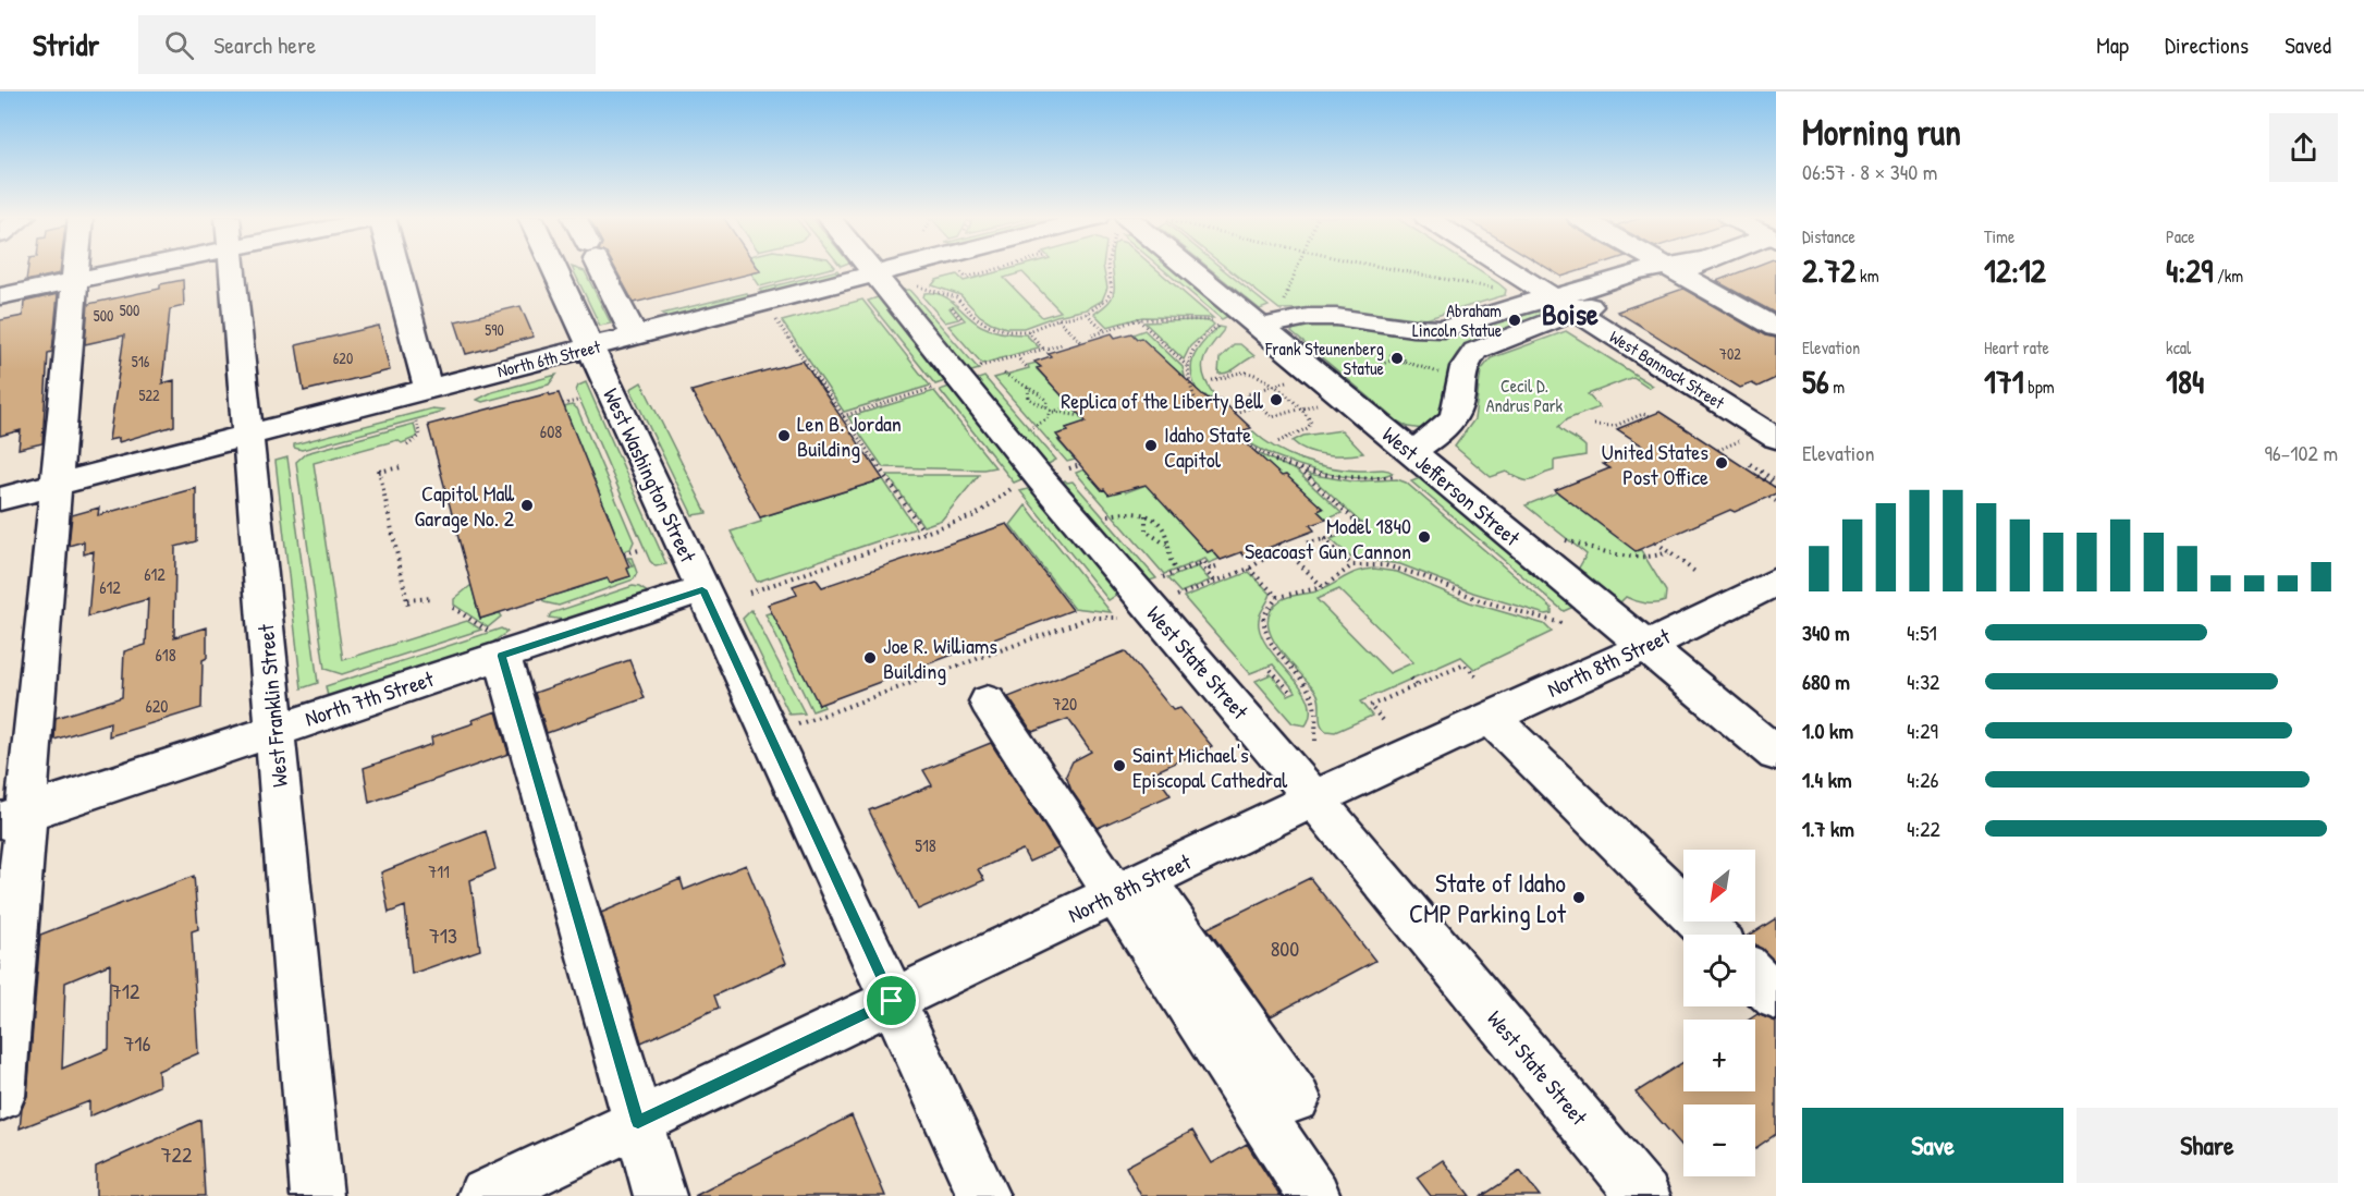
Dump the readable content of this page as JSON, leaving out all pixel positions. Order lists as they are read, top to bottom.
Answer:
{
  "streets": {
    "street": [
      "North 6th Street",
      "West Bannock Street",
      "West Washington Street",
      "West Jefferson Street",
      "West State Street",
      "North 8th Street",
      "North 7th Street",
      "West Franklin Street"
    ]
  },
  "crossings": [
    ["North 6th Street", "West Washington Street"],
    ["North 6th Street", "West State Street"],
    ["North 6th Street", "West Franklin Street"],
    ["West Washington Street", "North 8th Street"],
    ["West Washington Street", "North 7th Street"],
    ["West Jefferson Street", "North 8th Street"],
    ["West State Street", "North 8th Street"],
    ["North 7th Street", "West Franklin Street"]
  ],
  "districts": ["Boise"],
  "parks": ["Cecil D. Andrus Park"],
  "places": [
    "Abraham Lincoln Statue",
    "Frank Steunenberg Statue",
    "Replica of the Liberty Bell",
    "Len B. Jordan Building",
    "Idaho State Capitol",
    "United States Post Office",
    "Capitol Mall Garage No. 2",
    "Model 1840 Seacoast Gun Cannon",
    "Joe R. Williams Building",
    "Saint Michael's Episcopal Cathedral",
    "State of Idaho CMP Parking Lot"
  ],
  "house_numbers": [
    "500",
    "500",
    "590",
    "702",
    "620",
    "516",
    "522",
    "608",
    "612",
    "612",
    "618",
    "720",
    "620",
    "518",
    "711",
    "713",
    "800",
    "712",
    "716",
    "722"
  ],
  "north": "bottom left",
  "page": {
    "header": "Stridr",
    "search": "Search here",
    "nav": ["Map", "Directions", "Saved"],
    "heading": ["Morning run", "06:57 · 8 × 340 m"],
    "stats": [
      ["Distance", "2.72 km"],
      ["Time", "12:12"],
      ["Pace", "4:29 /km"],
      ["Elevation", "56 m"],
      ["Heart rate", "171 bpm"],
      ["kcal", "184"]
    ],
    "chart": ["Elevation", "96–102 m"],
    "list": [
      {
        "name": "340 m",
        "note": "4:51"
      },
      {
        "name": "680 m",
        "note": "4:32"
      },
      {
        "name": "1.0 km",
        "note": "4:29"
      },
      {
        "name": "1.4 km",
        "note": "4:26"
      },
      {
        "name": "1.7 km",
        "note": "4:22"
      }
    ],
    "map_buttons": ["+", "−"],
    "buttons": ["Save", "Share"]
  }
}
